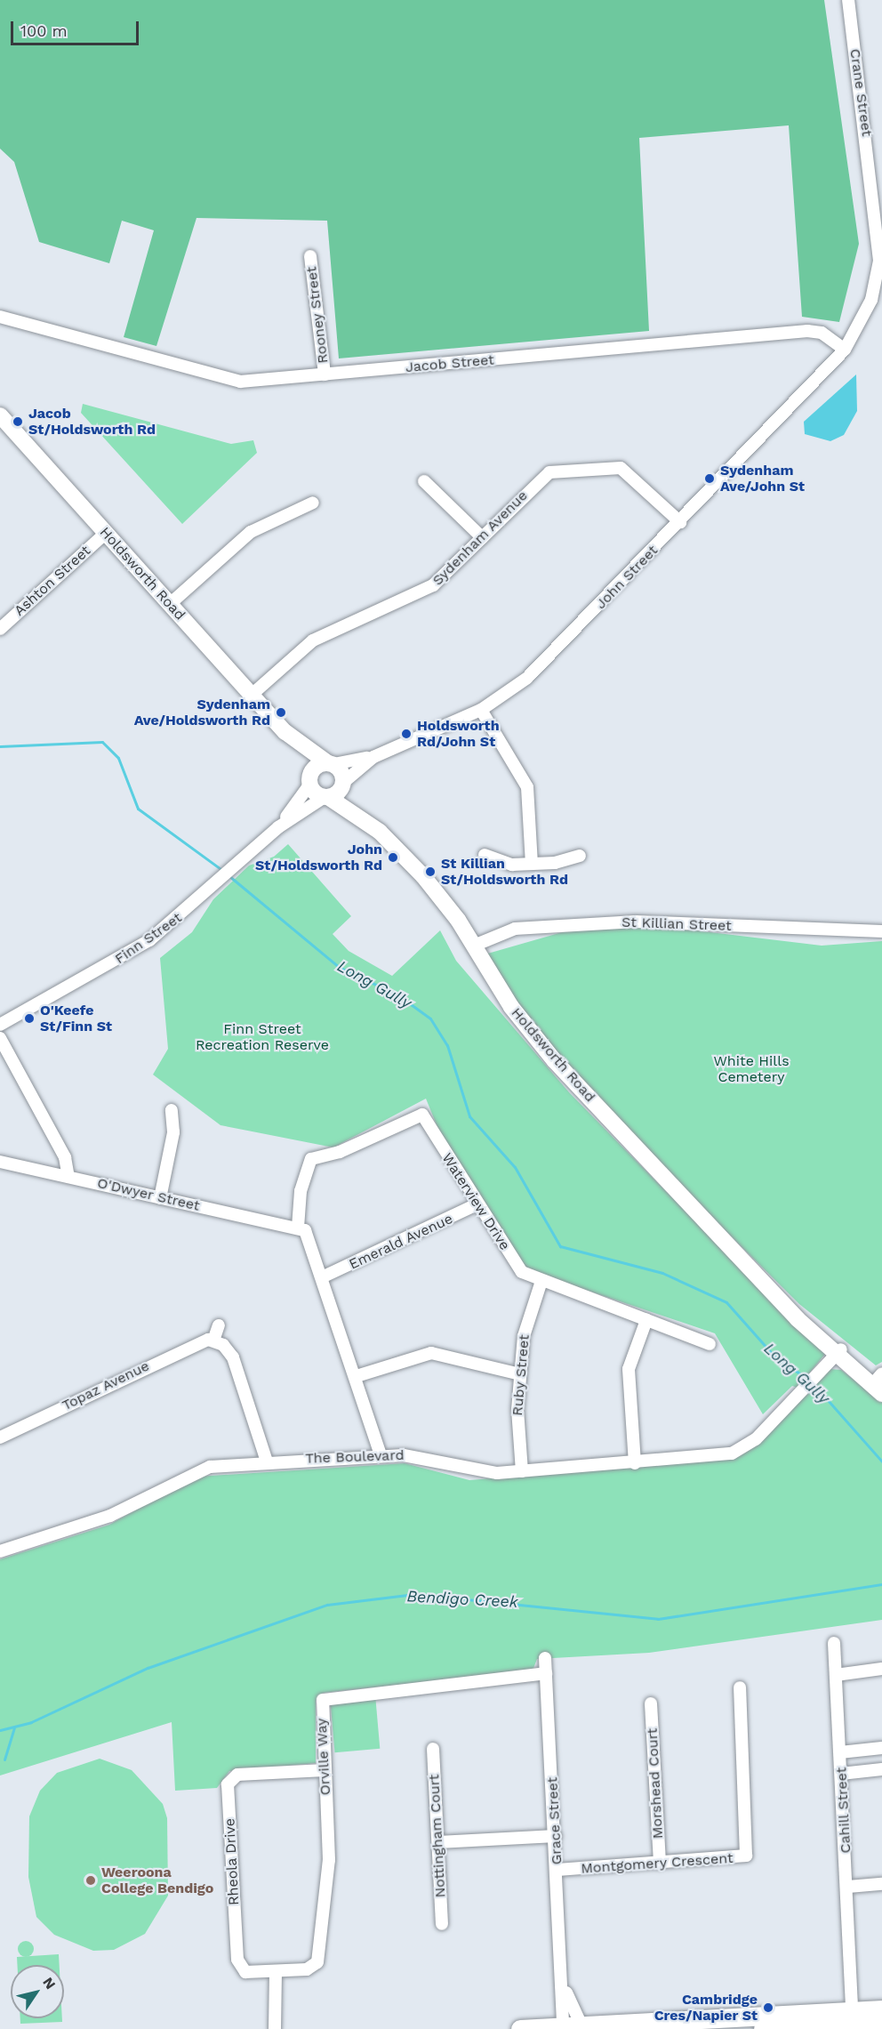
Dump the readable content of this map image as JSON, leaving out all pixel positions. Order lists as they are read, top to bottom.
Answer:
{
  "streets": {
    "main road": ["Holdsworth Road"],
    "street": [
      "Crane Street",
      "Rooney Street",
      "Jacob Street",
      "Sydenham Avenue",
      "John Street",
      "Ashton Street",
      "St Killian Street",
      "Finn Street",
      "O'Dwyer Street",
      "Waterview Drive",
      "Emerald Avenue",
      "Ruby Street",
      "Topaz Avenue",
      "The Boulevard",
      "Orville Way",
      "Morshead Court",
      "Cahill Street",
      "Grace Street",
      "Nottingham Court",
      "Rheola Drive",
      "Montgomery Crescent"
    ]
  },
  "crossings": [
    ["Rooney Street", "Jacob Street"],
    ["Jacob Street", "John Street"],
    ["Sydenham Avenue", "Holdsworth Road"],
    ["Sydenham Avenue", "John Street"],
    ["Holdsworth Road", "John Street"],
    ["Holdsworth Road", "Ashton Street"],
    ["Holdsworth Road", "St Killian Street"],
    ["Holdsworth Road", "Finn Street"],
    ["Holdsworth Road", "The Boulevard"],
    ["O'Dwyer Street", "Waterview Drive"],
    ["Waterview Drive", "Emerald Avenue"],
    ["Waterview Drive", "Ruby Street"],
    ["Ruby Street", "The Boulevard"],
    ["Orville Way", "Grace Street"],
    ["Orville Way", "Rheola Drive"],
    ["Morshead Court", "Montgomery Crescent"],
    ["Grace Street", "Montgomery Crescent"]
  ],
  "water": ["Long Gully", "Bendigo Creek"],
  "parks": ["Finn Street Recreation Reserve", "White Hills Cemetery"],
  "places": [
    "Jacob St/Holdsworth Rd",
    "Sydenham Ave/John St",
    "Sydenham Ave/Holdsworth Rd",
    "Holdsworth Rd/John St",
    "John St/Holdsworth Rd",
    "St Killian St/Holdsworth Rd",
    "O'Keefe St/Finn St",
    "Weeroona College Bendigo",
    "Cambridge Cres/Napier St"
  ],
  "scale_bar": "100 m",
  "north": "top right"
}
